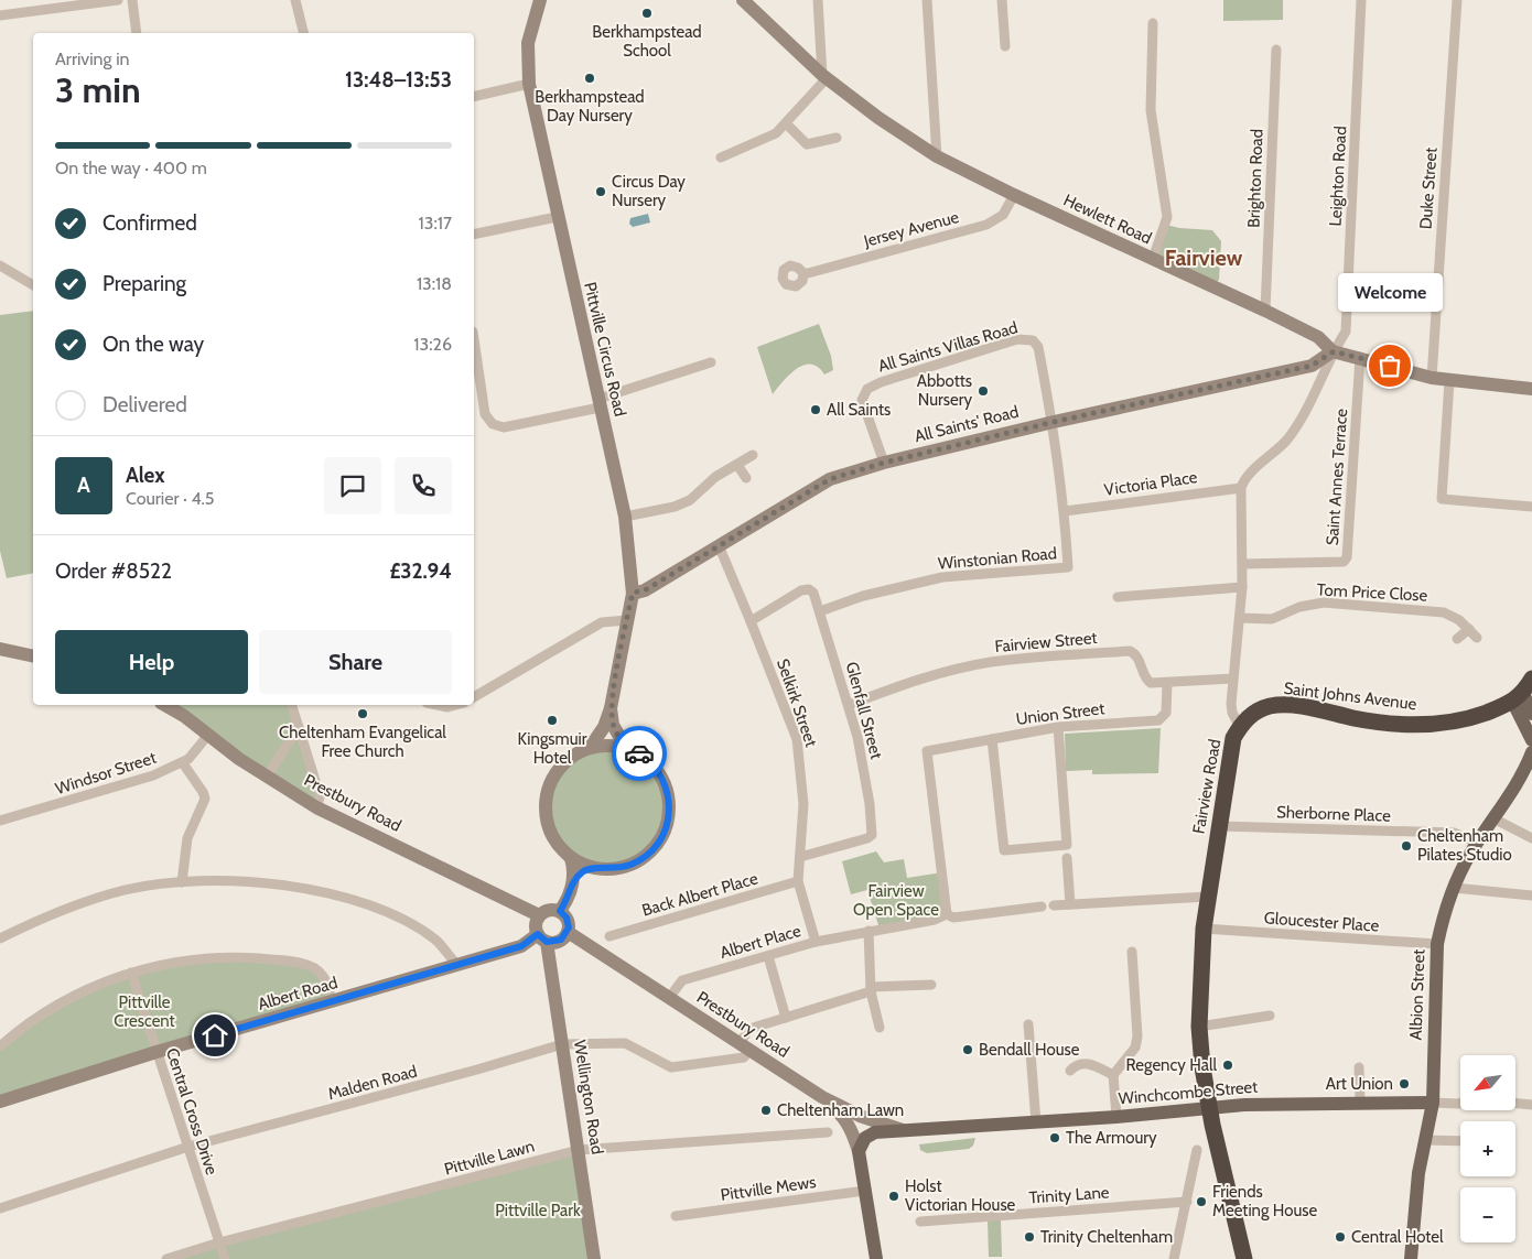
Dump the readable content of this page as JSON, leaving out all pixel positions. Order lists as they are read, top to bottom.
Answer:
{
  "streets": {
    "highway": ["Saint Johns Avenue", "Fairview Road"],
    "main road": ["Albion Street", "Winchcombe Street"],
    "street": [
      "Leighton Road",
      "Brighton Road",
      "Duke Street",
      "Hewlett Road",
      "Jersey Avenue",
      "All Saints Villas Road",
      "Pittville Circus Road",
      "All Saints' Road",
      "Saint Annes Terrace",
      "Victoria Place",
      "Winstonian Road",
      "Tom Price Close",
      "Fairview Street",
      "Selkirk Street",
      "Glenfall Street",
      "Union Street",
      "Windsor Street",
      "Prestbury Road",
      "Sherborne Place",
      "Back Albert Place",
      "Gloucester Place",
      "Albert Place",
      "Albert Road",
      "Malden Road",
      "Wellington Road",
      "Central Cross Drive",
      "Pittville Lawn",
      "Pittville Mews",
      "Trinity Lane"
    ]
  },
  "crossings": [
    ["Leighton Road", "Hewlett Road"],
    ["Leighton Road", "All Saints' Road"],
    ["Brighton Road", "Hewlett Road"],
    ["Duke Street", "Hewlett Road"],
    ["Hewlett Road", "Jersey Avenue"],
    ["Hewlett Road", "All Saints' Road"],
    ["Hewlett Road", "Saint Annes Terrace"],
    ["All Saints Villas Road", "All Saints' Road"],
    ["All Saints Villas Road", "Winstonian Road"],
    ["Pittville Circus Road", "All Saints' Road"],
    ["All Saints' Road", "Winstonian Road"],
    ["All Saints' Road", "Selkirk Street"],
    ["Saint Annes Terrace", "Fairview Road"],
    ["Victoria Place", "Winstonian Road"],
    ["Victoria Place", "Fairview Road"],
    ["Winstonian Road", "Glenfall Street"],
    ["Tom Price Close", "Fairview Road"],
    ["Fairview Street", "Glenfall Street"],
    ["Fairview Street", "Union Street"],
    ["Fairview Street", "Fairview Road"],
    ["Saint Johns Avenue", "Fairview Road"],
    ["Selkirk Street", "Glenfall Street"],
    ["Selkirk Street", "Back Albert Place"],
    ["Selkirk Street", "Albert Place"],
    ["Union Street", "Albert Place"],
    ["Windsor Street", "Prestbury Road"],
    ["Fairview Road", "Sherborne Place"],
    ["Fairview Road", "Gloucester Place"],
    ["Fairview Road", "Winchcombe Street"],
    ["Prestbury Road", "Albert Place"],
    ["Prestbury Road", "Albert Road"],
    ["Prestbury Road", "Malden Road"],
    ["Prestbury Road", "Winchcombe Street"],
    ["Prestbury Road", "Wellington Road"],
    ["Sherborne Place", "Albion Street"],
    ["Gloucester Place", "Albion Street"],
    ["Albert Road", "Wellington Road"],
    ["Albert Road", "Central Cross Drive"],
    ["Albion Street", "Winchcombe Street"],
    ["Malden Road", "Wellington Road"],
    ["Malden Road", "Central Cross Drive"],
    ["Wellington Road", "Pittville Lawn"],
    ["Central Cross Drive", "Pittville Lawn"]
  ],
  "districts": ["Fairview"],
  "parks": ["Fairview Open Space", "Pittville Crescent", "Pittville Park"],
  "places": [
    "Berkhampstead School",
    "Berkhampstead Day Nursery",
    "Circus Day Nursery",
    "Welcome",
    "Abbotts Nursery",
    "All Saints",
    "Cheltenham Evangelical Free Church",
    "Kingsmuir Hotel",
    "Cheltenham Pilates Studio",
    "Bendall House",
    "Regency Hall",
    "Art Union",
    "Cheltenham Lawn",
    "The Armoury",
    "Holst Victorian House",
    "Friends Meeting House",
    "Trinity Cheltenham",
    "Central Hotel"
  ],
  "north": "bottom left",
  "page": {
    "heading": ["3 min", "Arriving in", "13:48–13:53"],
    "panel": [
      "Alex",
      "Courier · 4.5",
      "Order #8522",
      "£32.94"
    ],
    "bar": "On the way · 400 m",
    "list": [
      ["Confirmed", "13:17"],
      ["Preparing", "13:18"],
      ["On the way", "13:26"],
      "Delivered"
    ],
    "bubble": "Welcome",
    "round": "A",
    "buttons": ["Help", "Share"],
    "map_buttons": ["+", "−"]
  }
}
